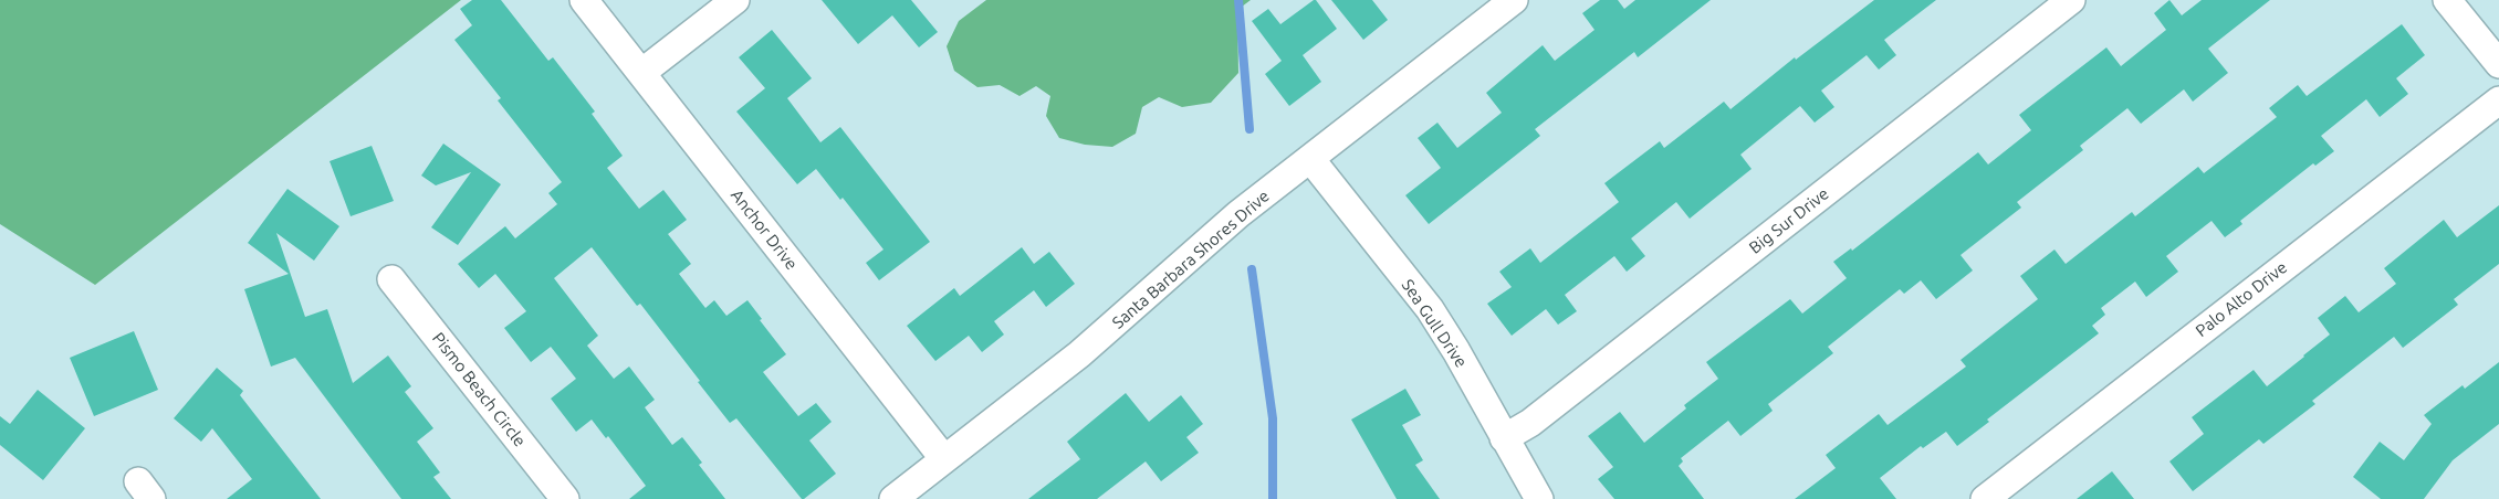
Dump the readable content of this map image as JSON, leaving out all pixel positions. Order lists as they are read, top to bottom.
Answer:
{
  "streets": {
    "street": [
      "Big Sur Drive",
      "Anchor Drive",
      "Santa Barbara Shores Drive",
      "Palo Alto Drive",
      "Sea Gull Drive",
      "Pismo Beach Circle"
    ]
  },
  "crossings": [
    ["Big Sur Drive", "Sea Gull Drive"],
    ["Anchor Drive", "Santa Barbara Shores Drive"],
    ["Santa Barbara Shores Drive", "Sea Gull Drive"]
  ]
}
